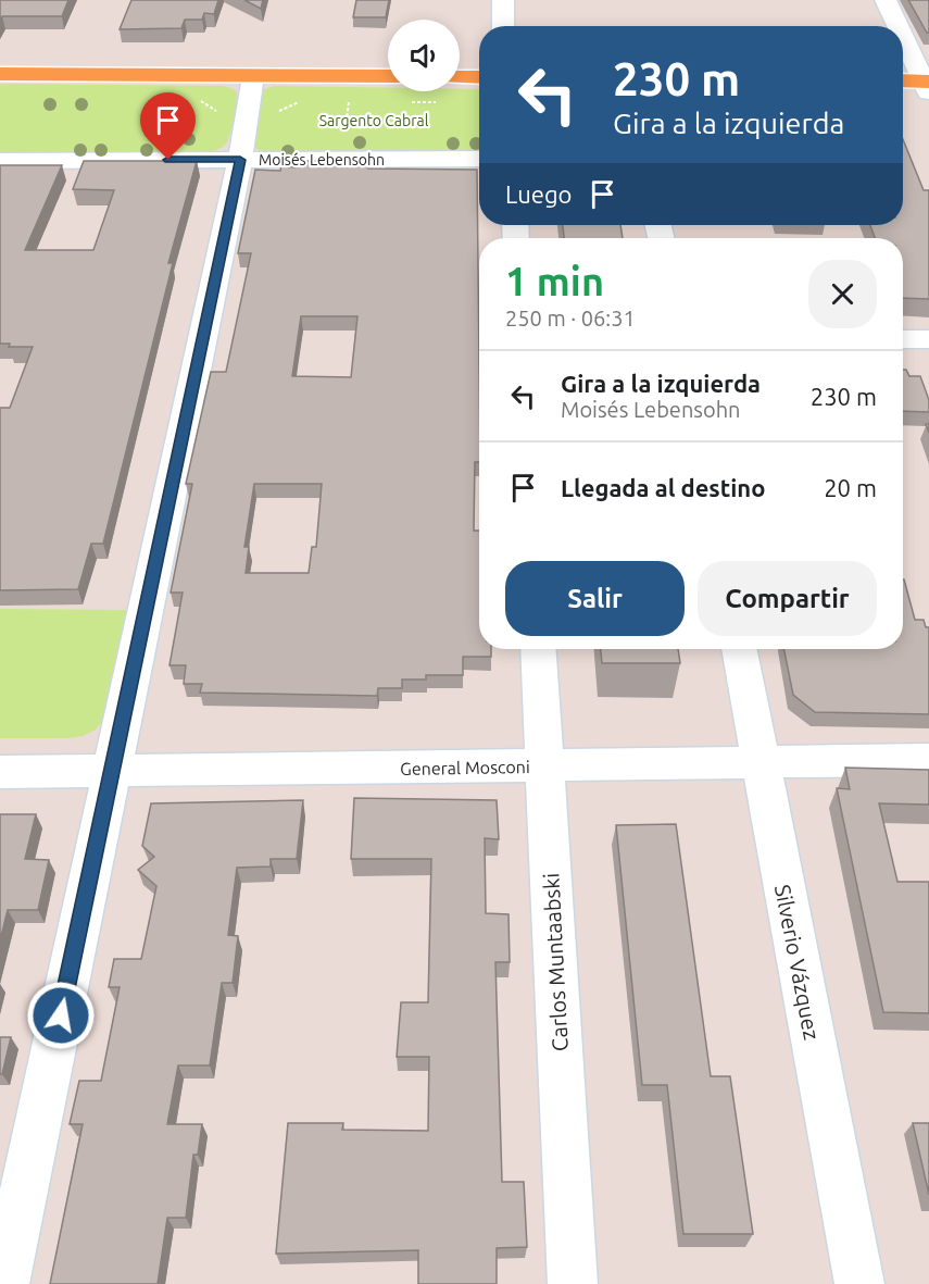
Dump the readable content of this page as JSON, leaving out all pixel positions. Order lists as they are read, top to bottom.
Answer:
{
  "streets": {
    "street": [
      "Moisés Lebensohn",
      "General Mosconi",
      "Carlos Muntaabski",
      "Silverio Vázquez"
    ]
  },
  "crossings": [
    ["General Mosconi", "Carlos Muntaabski"],
    ["General Mosconi", "Silverio Vázquez"]
  ],
  "parks": ["Sargento Cabral"],
  "page": {
    "turn": ["230 m", "Gira a la izquierda"],
    "then": "Luego",
    "heading": ["1 min", "250 m · 06:31"],
    "list": [
      {
        "name": "Gira a la izquierda",
        "note": "Moisés Lebensohn",
        "value": "230 m"
      },
      {
        "name": "Llegada al destino",
        "value": "20 m"
      }
    ],
    "buttons": ["Salir", "Compartir"]
  }
}
